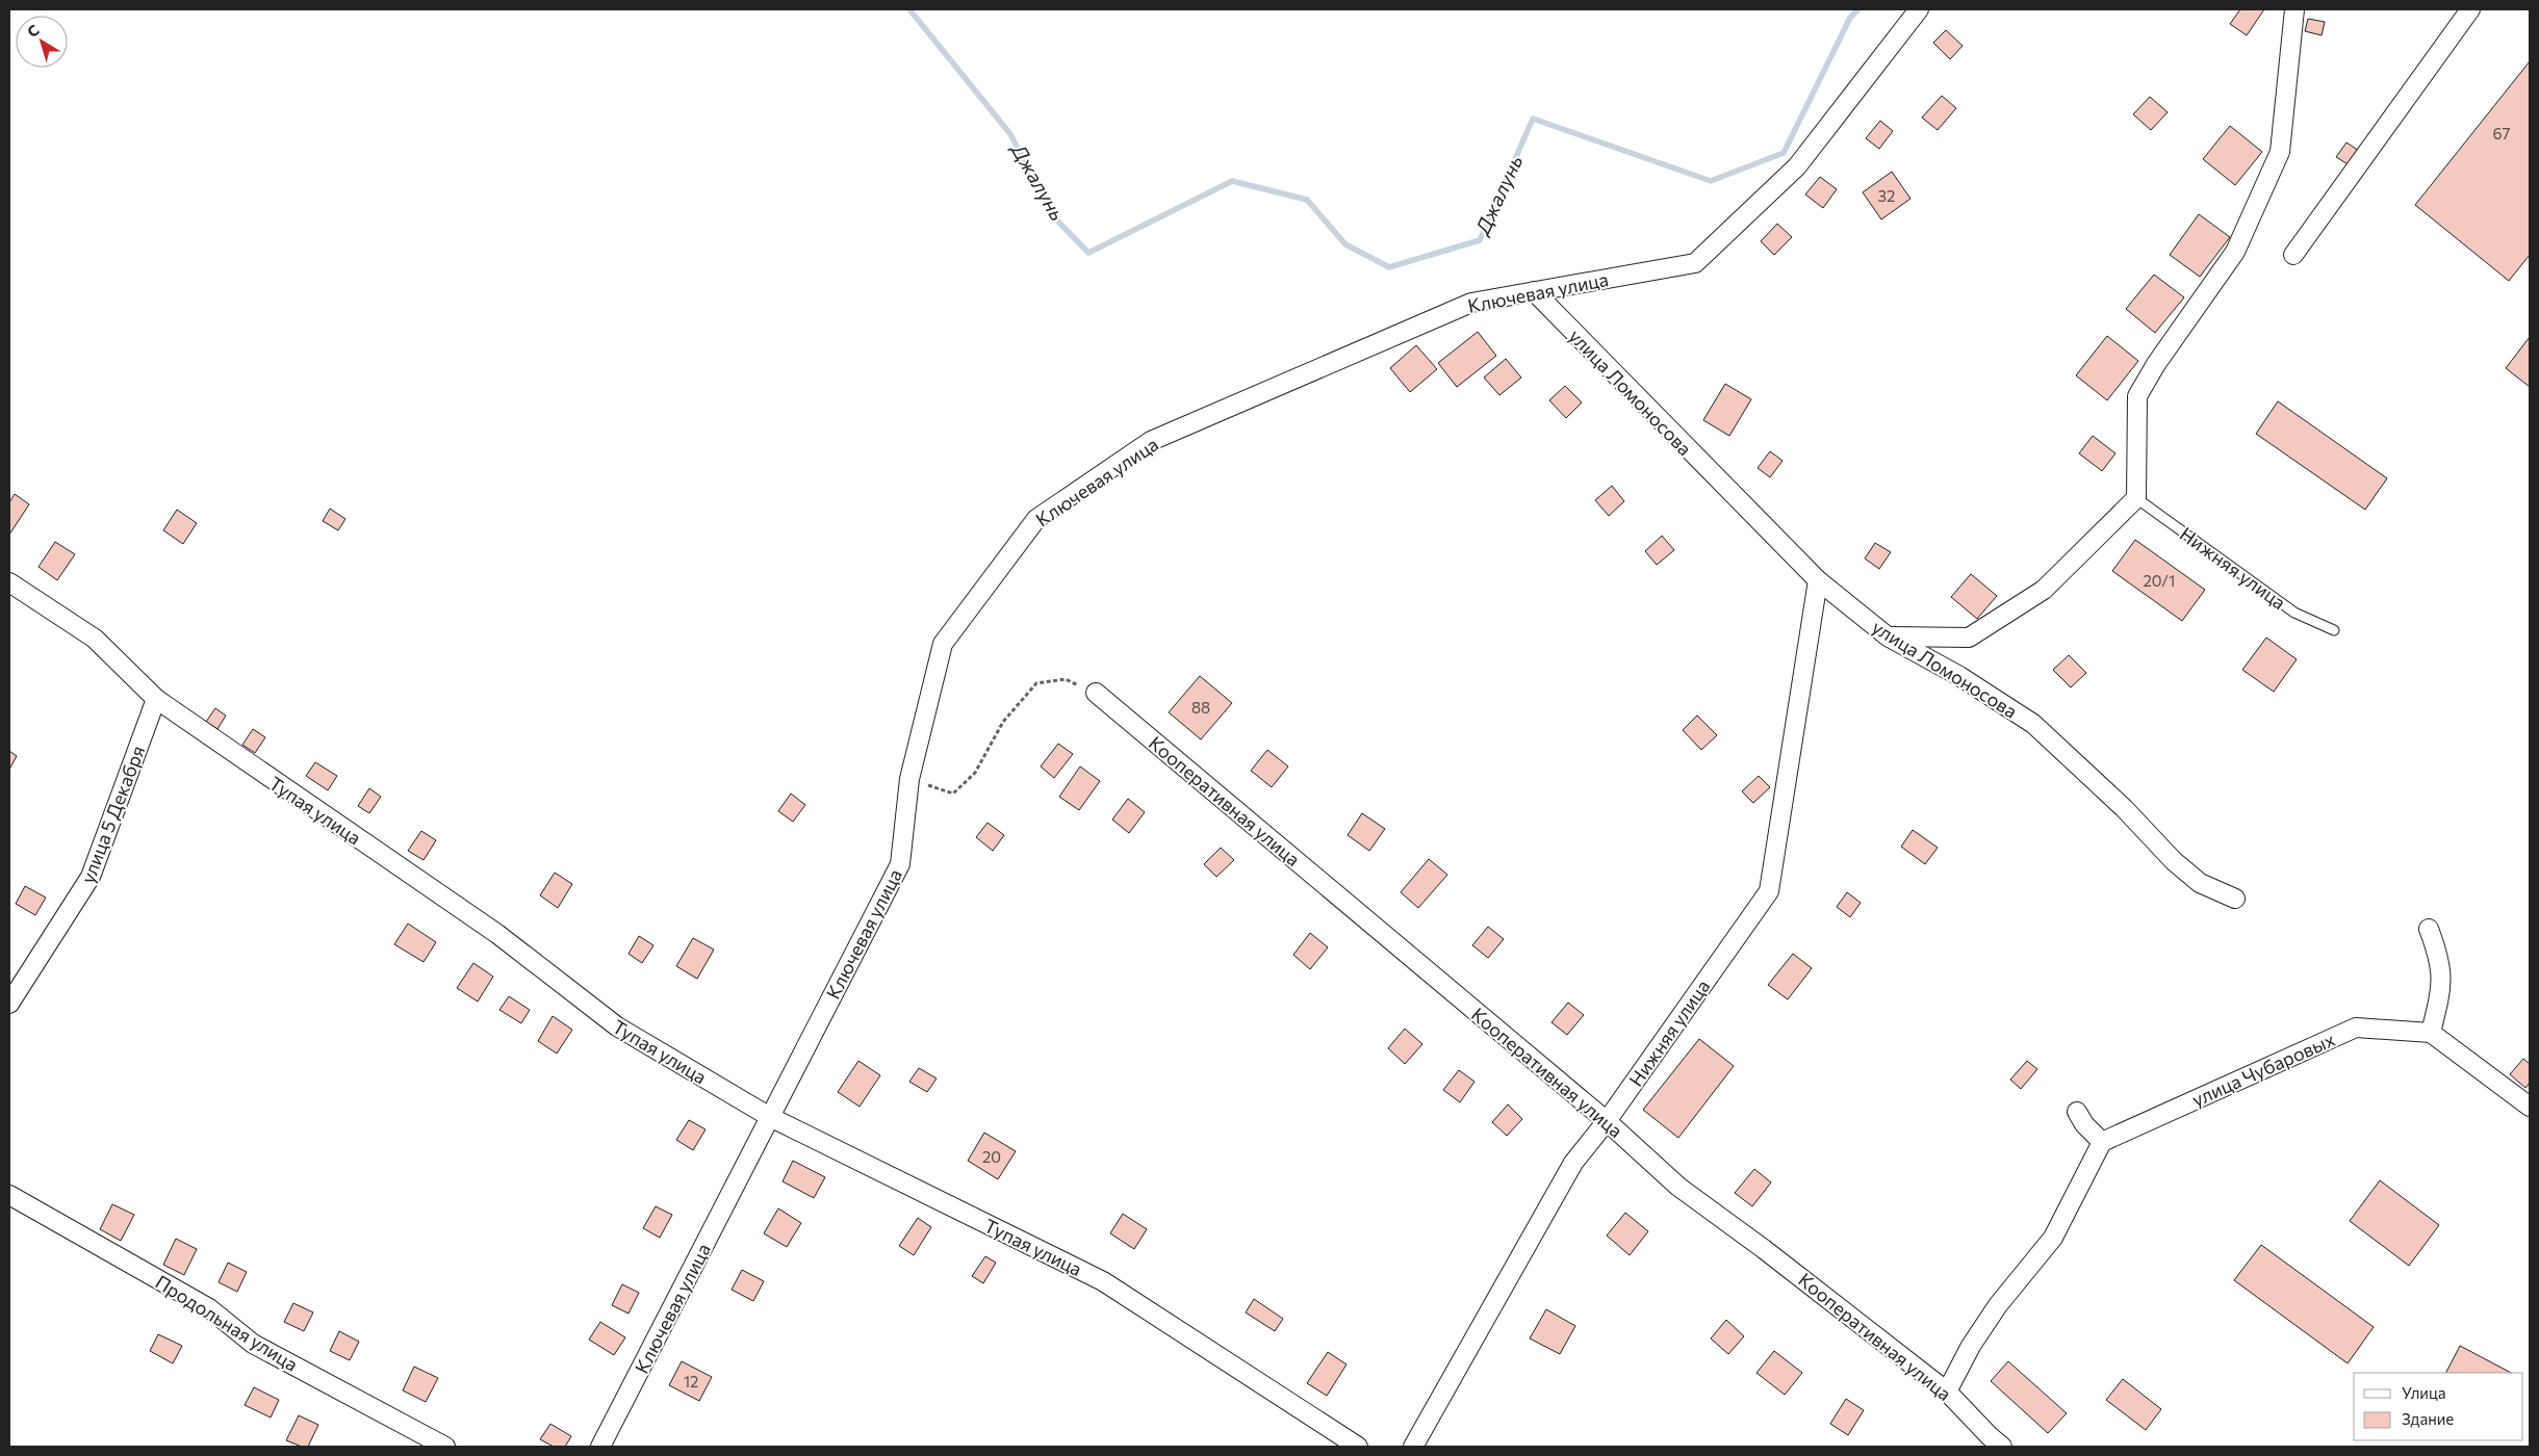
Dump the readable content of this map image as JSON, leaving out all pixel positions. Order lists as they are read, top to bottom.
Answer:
{
  "streets": {
    "street": [
      "Ключевая улица",
      "улица Ломоносова",
      "Нижняя улица",
      "Кооперативная улица",
      "Тупая улица",
      "улица 5 Декабря",
      "улица Чубаровых",
      "Продольная улица"
    ]
  },
  "crossings": [
    ["Ключевая улица", "улица Ломоносова"],
    ["Ключевая улица", "Тупая улица"],
    ["улица Ломоносова", "Нижняя улица"],
    ["Нижняя улица", "Кооперативная улица"],
    ["Тупая улица", "улица 5 Декабря"]
  ],
  "water": ["Джалунь"],
  "house_numbers": [
    "67",
    "32",
    "20/1",
    "88",
    "20",
    "12"
  ],
  "legend": ["Улица", "Здание"],
  "north": "top left"
}
